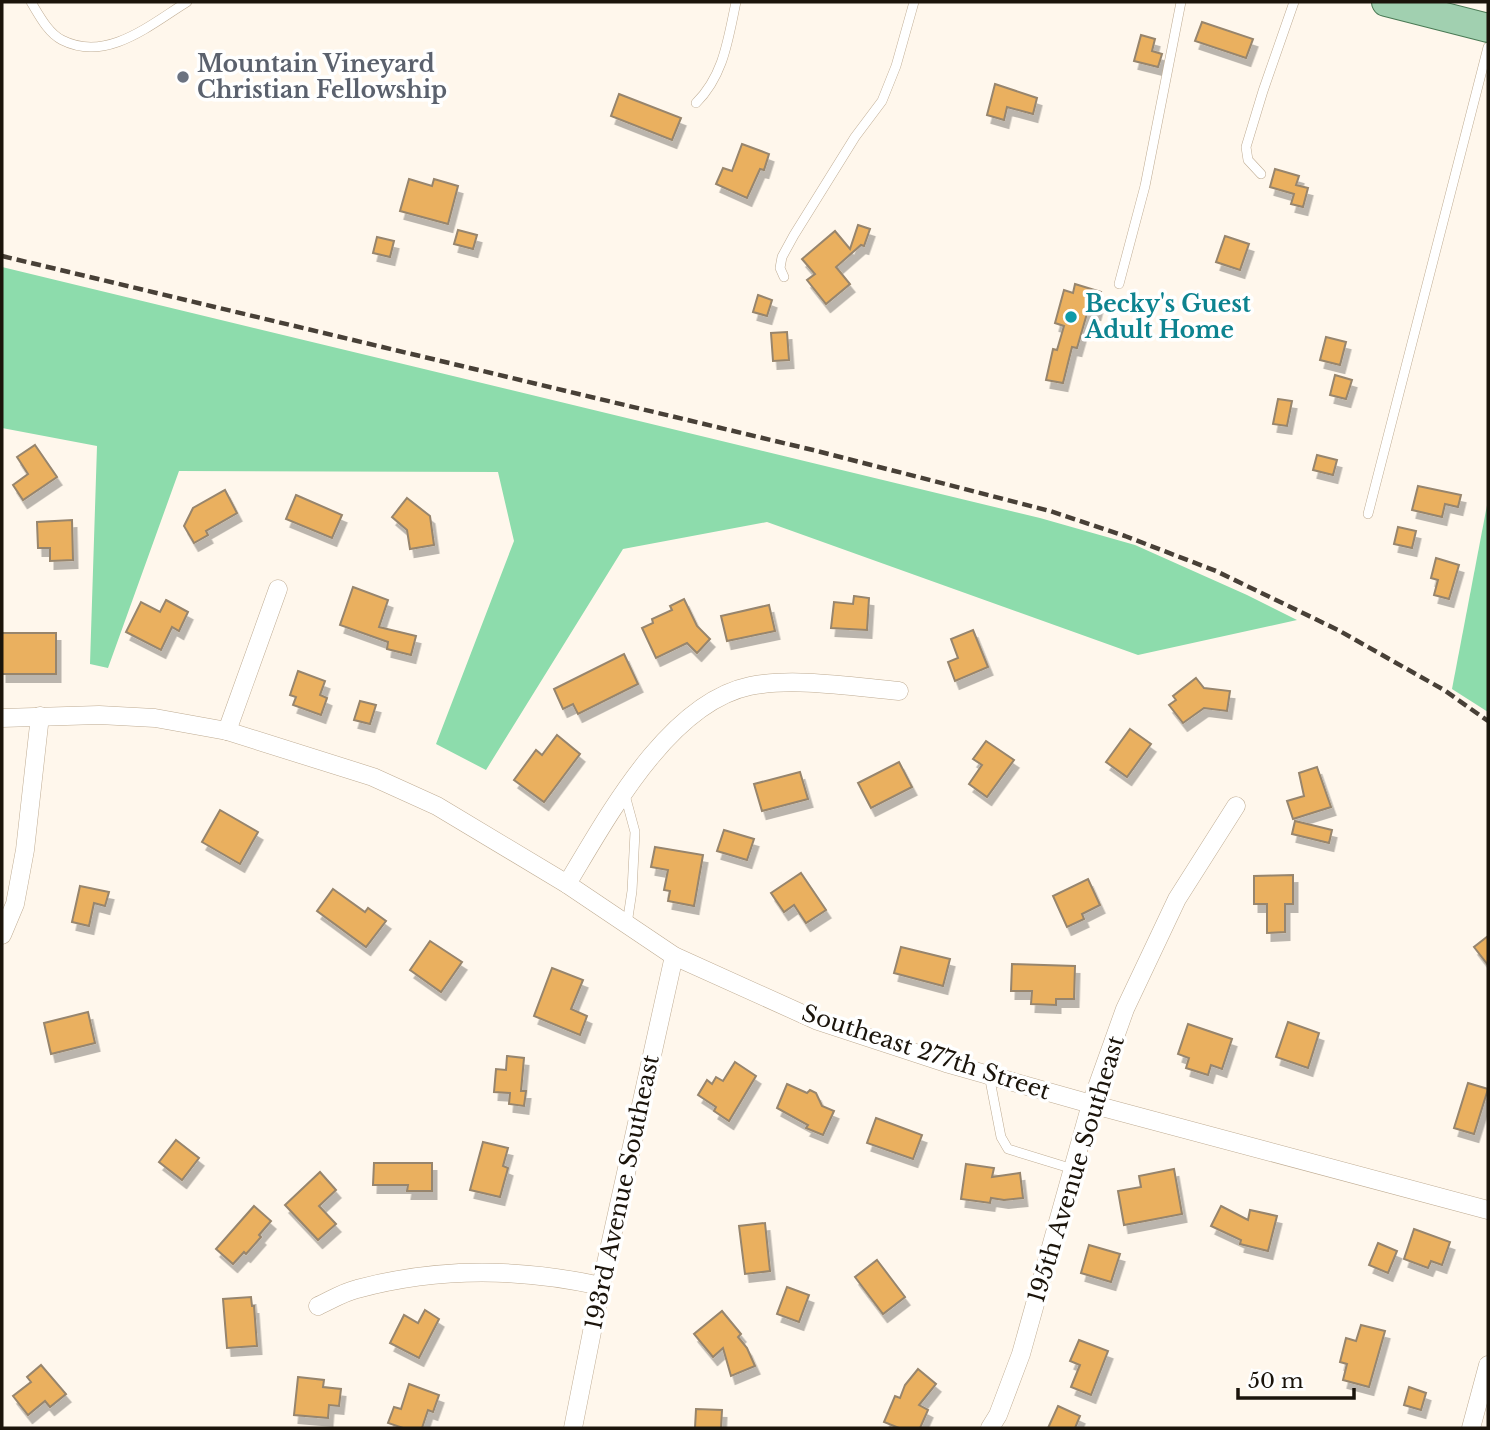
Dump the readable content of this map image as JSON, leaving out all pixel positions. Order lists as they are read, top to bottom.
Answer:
{
  "streets": {
    "street": ["Southeast 277th Street", "195th Avenue Southeast", "193rd Avenue Southeast"]
  },
  "crossings": [
    ["Southeast 277th Street", "195th Avenue Southeast"],
    ["Southeast 277th Street", "193rd Avenue Southeast"]
  ],
  "places": ["Mountain Vineyard Christian Fellowship", "Becky's Guest Adult Home"],
  "scale_bar": "50 m"
}
